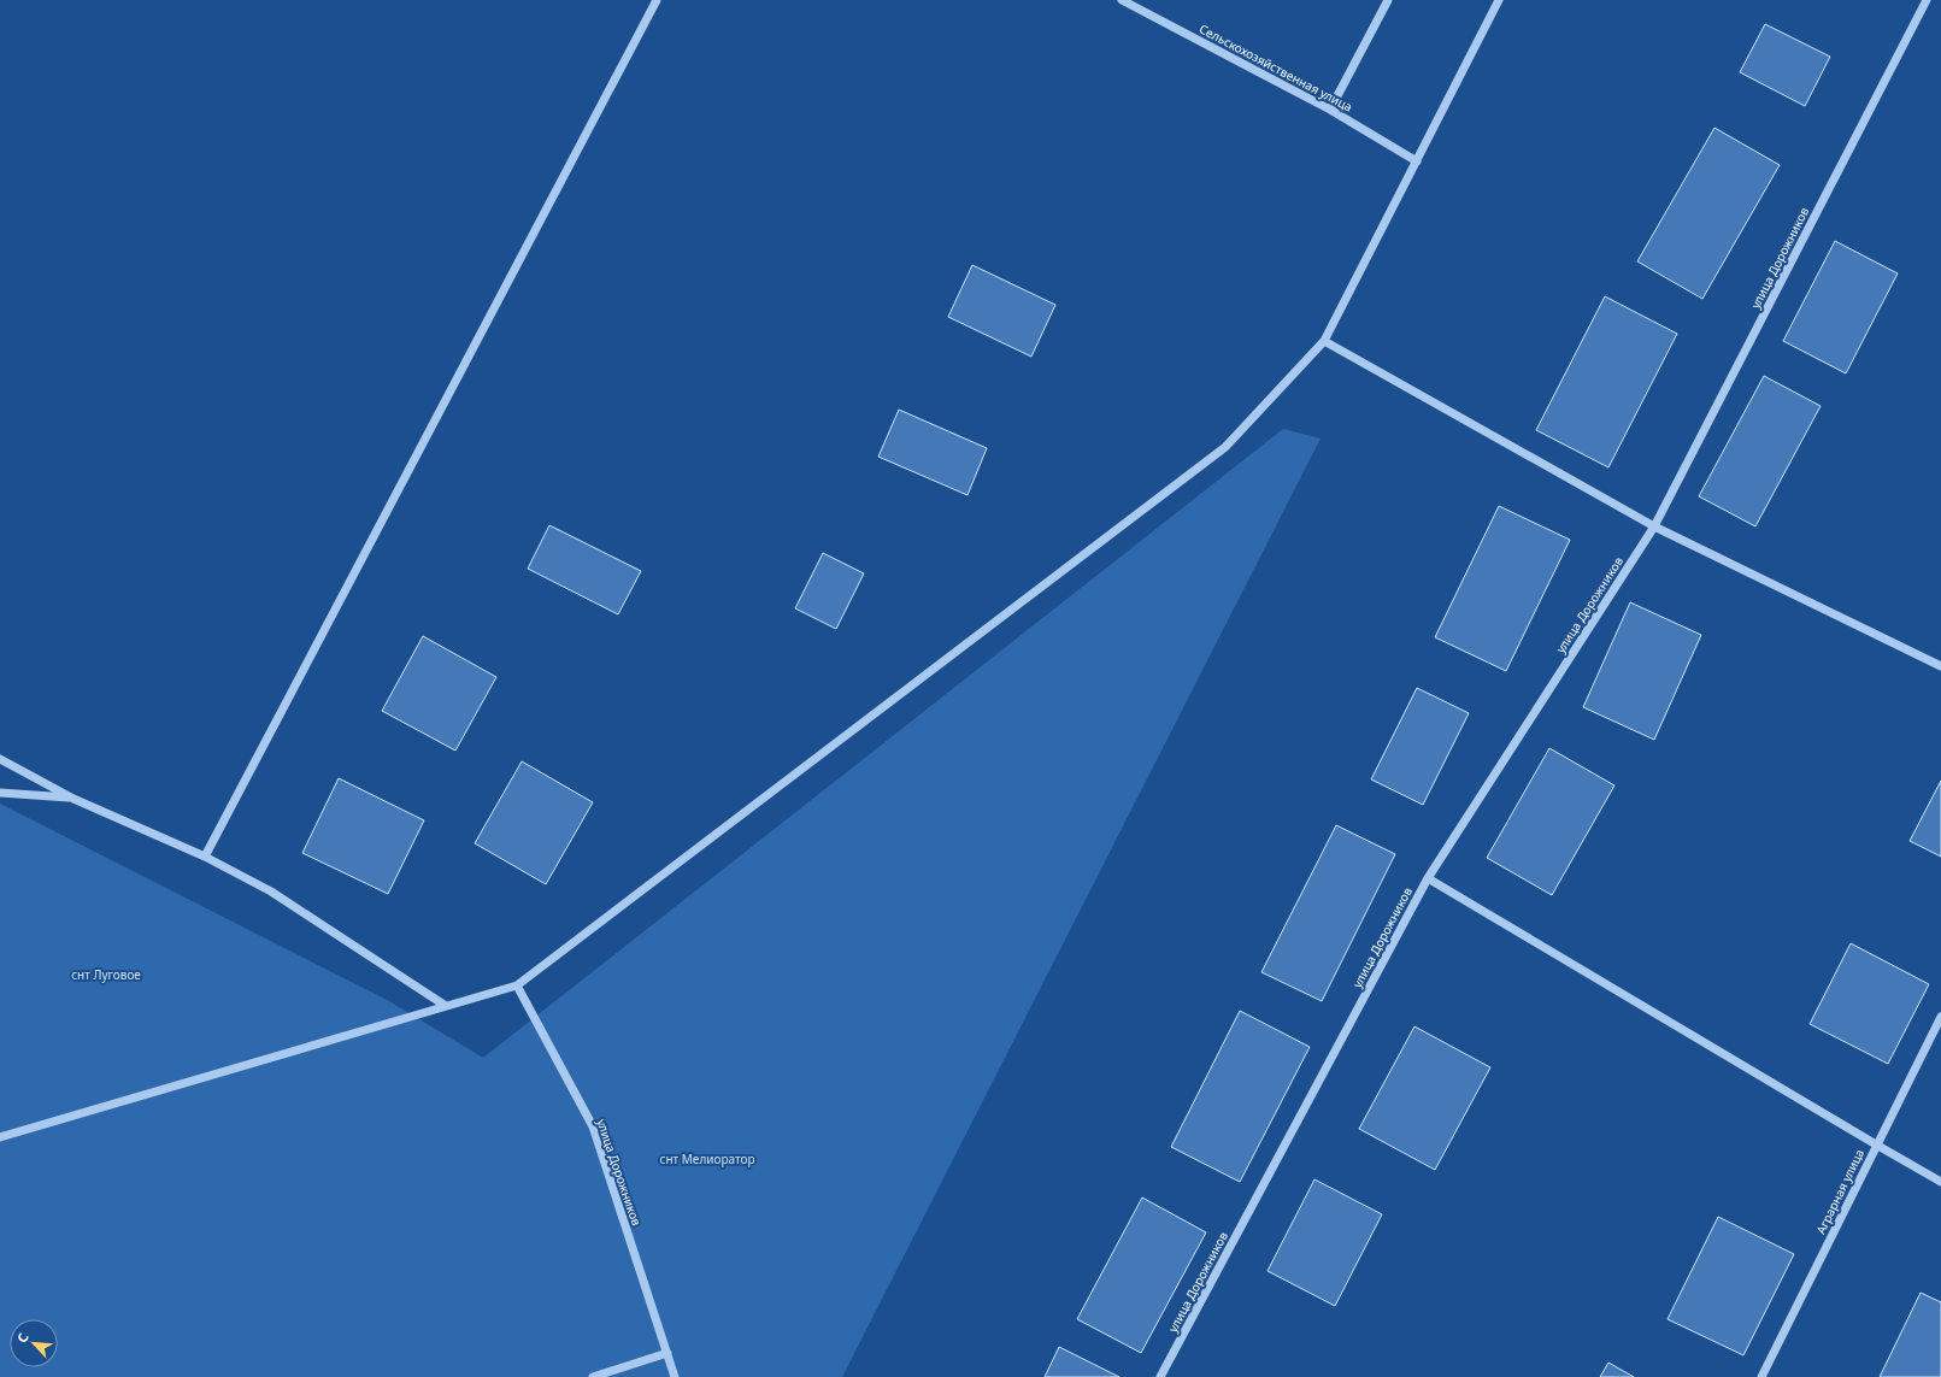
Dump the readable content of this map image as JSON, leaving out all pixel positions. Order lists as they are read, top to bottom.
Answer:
{
  "streets": {
    "street": ["Сельскохозяйственная улица", "улица Дорожников", "Аграрная улица"]
  },
  "parks": ["снт Луговое", "снт Мелиоратор"],
  "north": "top left"
}
